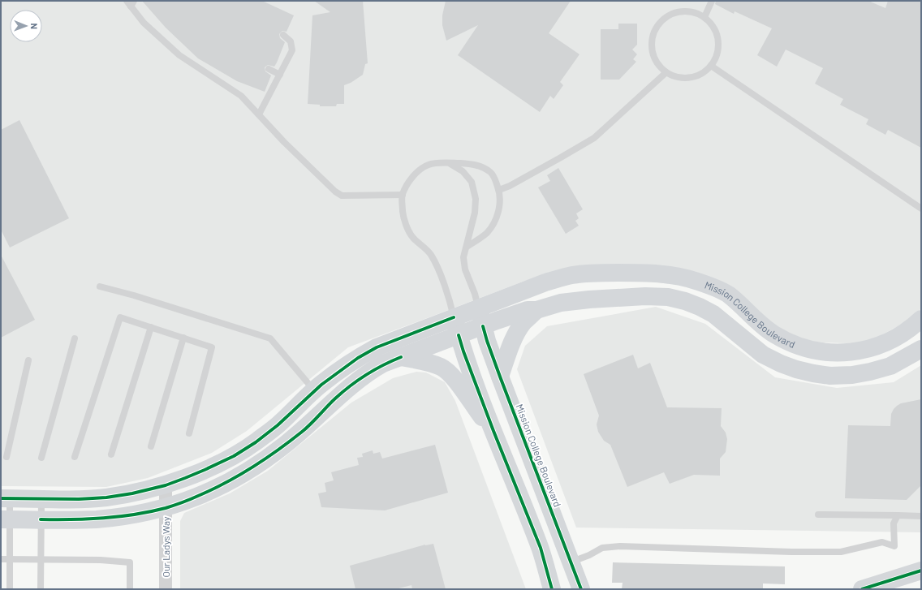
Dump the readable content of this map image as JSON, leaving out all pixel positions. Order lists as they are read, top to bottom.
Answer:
{
  "streets": {
    "street": ["Mission College Boulevard", "Our Ladys Way"]
  },
  "crossings": [
    ["Mission College Boulevard", "Our Ladys Way"]
  ],
  "north": "right"
}
